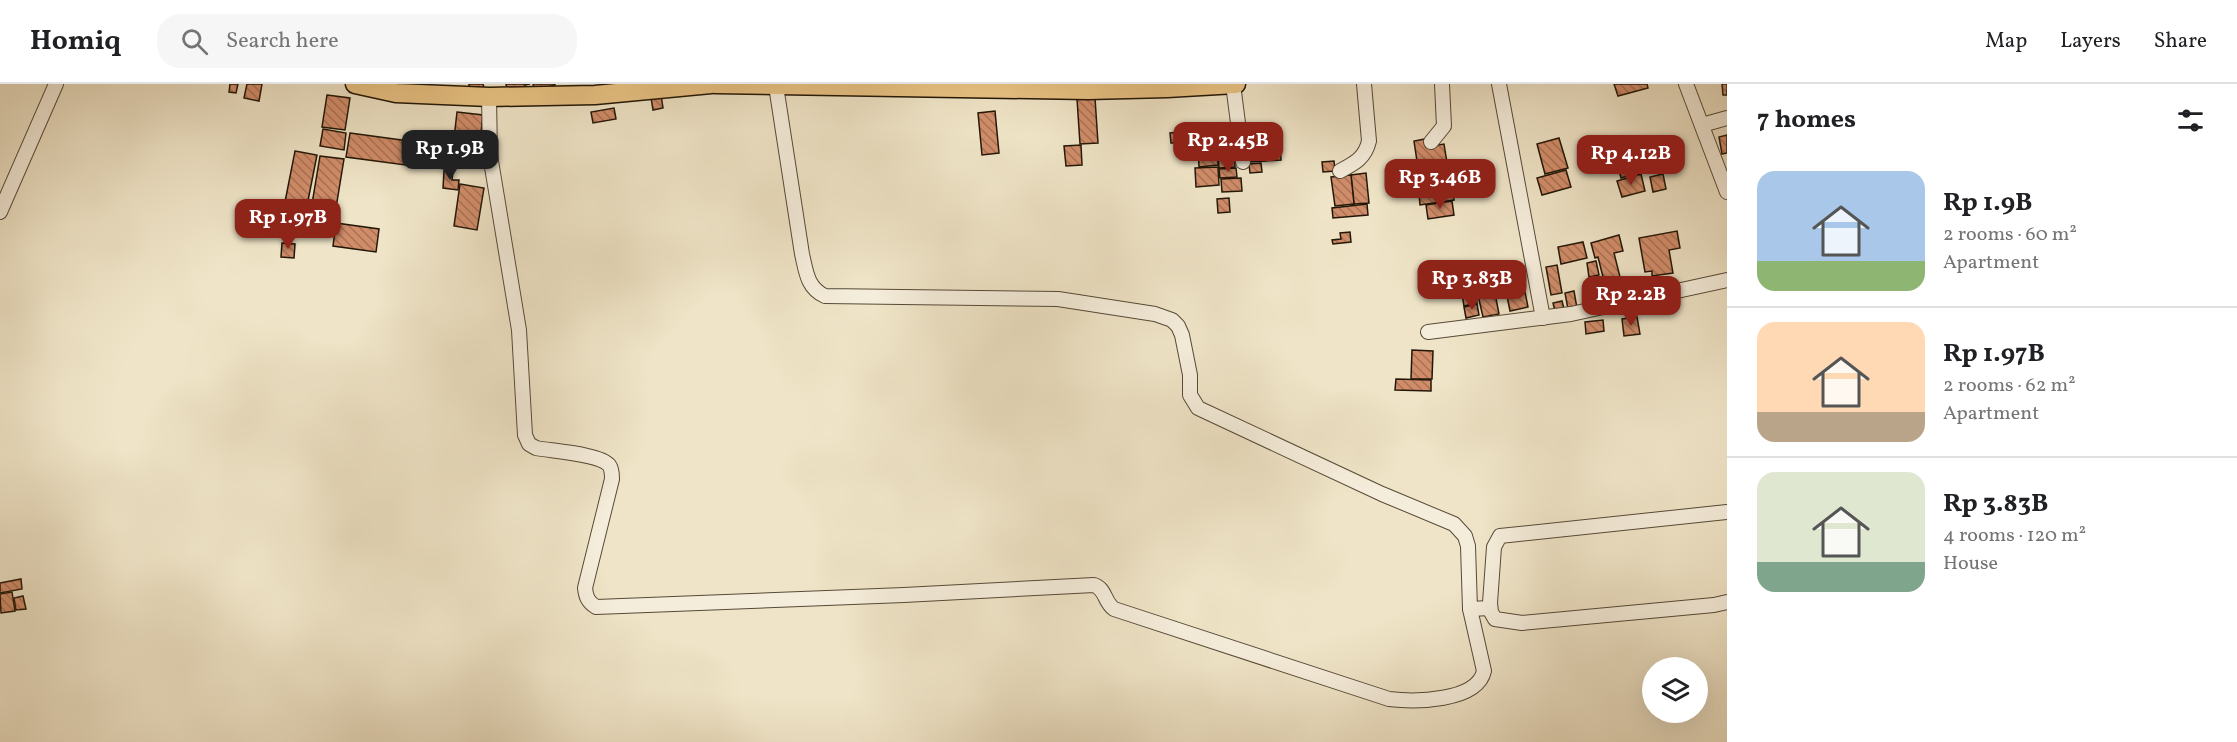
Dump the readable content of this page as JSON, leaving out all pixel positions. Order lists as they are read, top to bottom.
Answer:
{
  "page": {
    "header": "Homiq",
    "search": "Search here",
    "nav": ["Map", "Layers", "Share"],
    "heading": "7 homes",
    "price": [
      "Rp 2.45B",
      "Rp 1.9B",
      "Rp 4.12B",
      "Rp 3.46B",
      "Rp 1.97B",
      "Rp 3.83B",
      "Rp 2.2B"
    ],
    "list": [
      {
        "name": "Rp 1.9B",
        "note": "2 rooms · 60 m² · Apartment"
      },
      {
        "name": "Rp 1.97B",
        "note": "2 rooms · 62 m² · Apartment"
      },
      {
        "name": "Rp 3.83B",
        "note": "4 rooms · 120 m² · House"
      }
    ]
  }
}
